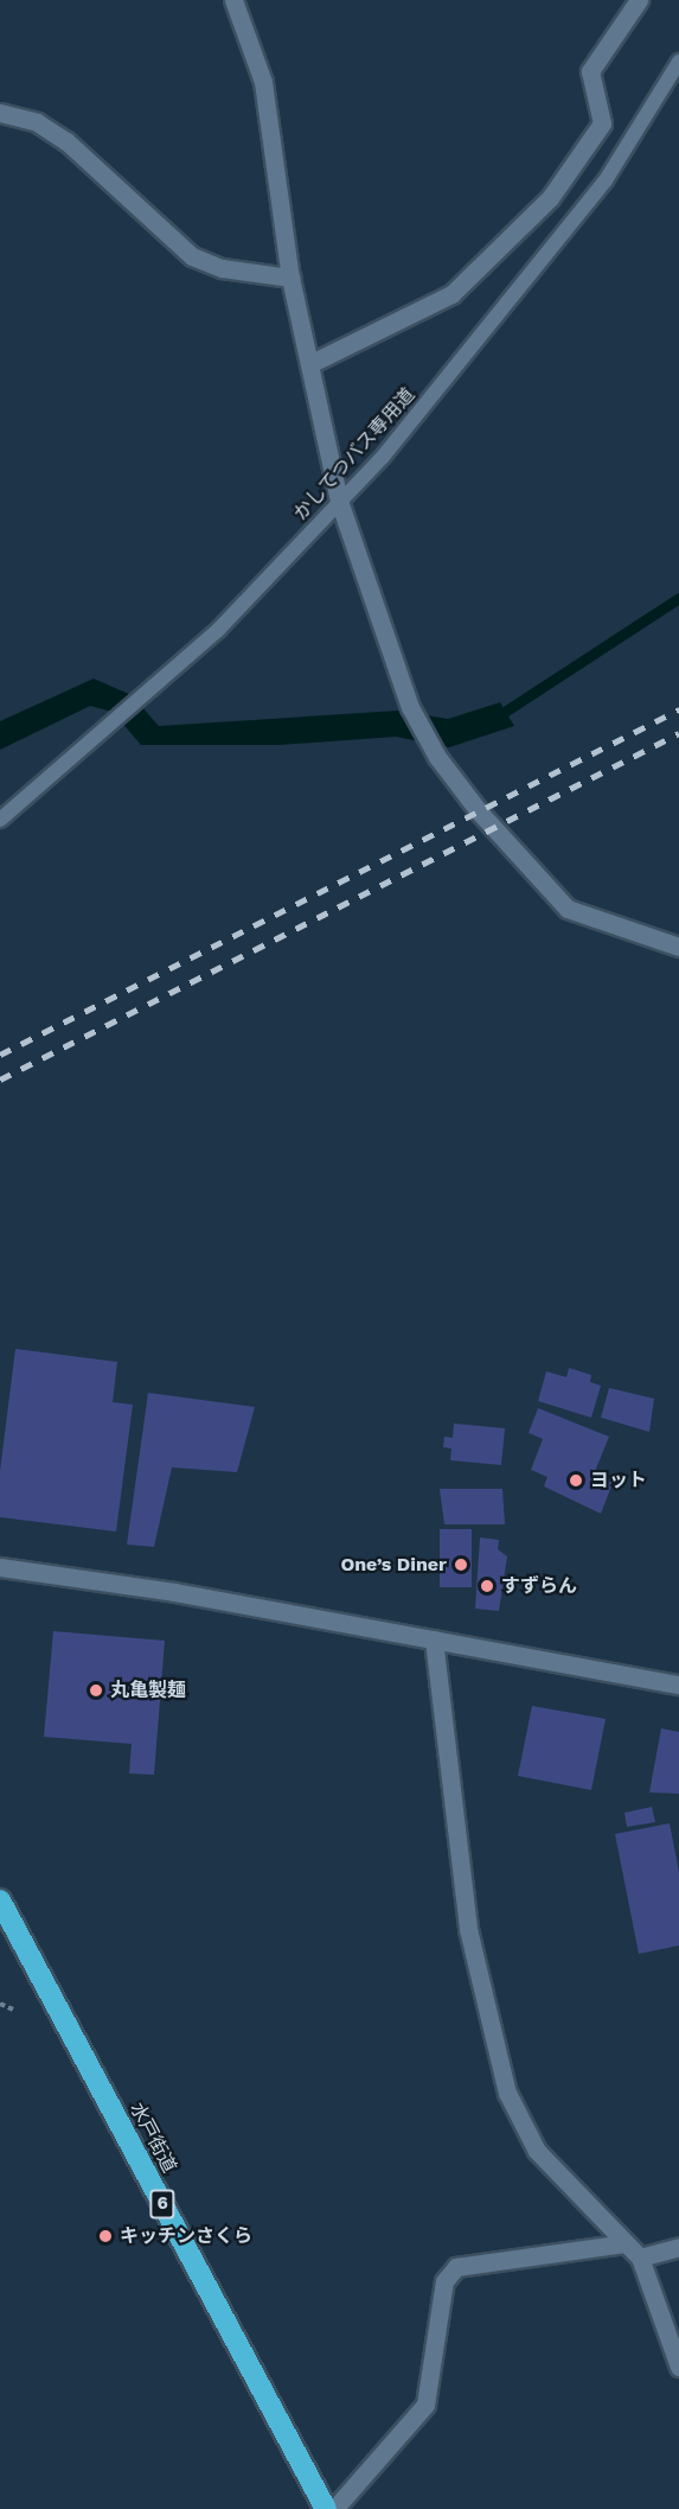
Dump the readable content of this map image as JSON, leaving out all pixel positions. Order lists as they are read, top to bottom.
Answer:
{
  "streets": {
    "highway": ["水戸街道", "6"],
    "lane": ["かしてつバス専用道"]
  },
  "places": [
    "ヨット",
    "One’s Diner",
    "すずらん",
    "丸亀製麺",
    "キッチンさくら"
  ]
}
